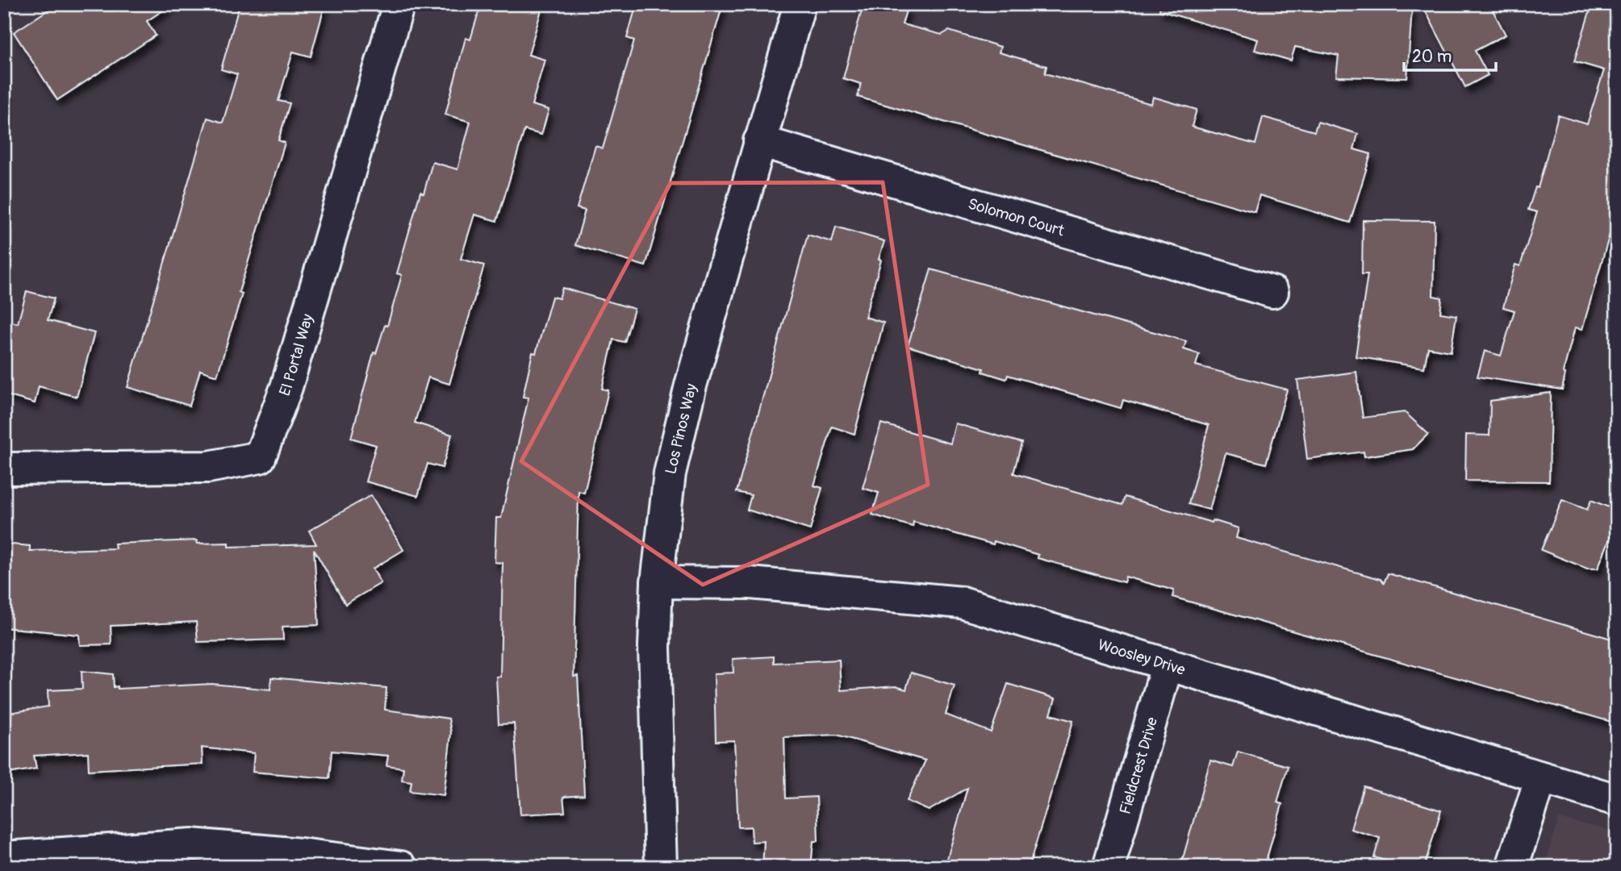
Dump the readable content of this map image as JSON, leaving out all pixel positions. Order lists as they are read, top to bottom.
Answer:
{
  "streets": {
    "street": [
      "Solomon Court",
      "El Portal Way",
      "Los Pinos Way",
      "Woosley Drive",
      "Fieldcrest Drive"
    ]
  },
  "crossings": [
    ["Solomon Court", "Los Pinos Way"],
    ["Los Pinos Way", "Woosley Drive"],
    ["Woosley Drive", "Fieldcrest Drive"]
  ],
  "scale_bar": "20 m"
}
